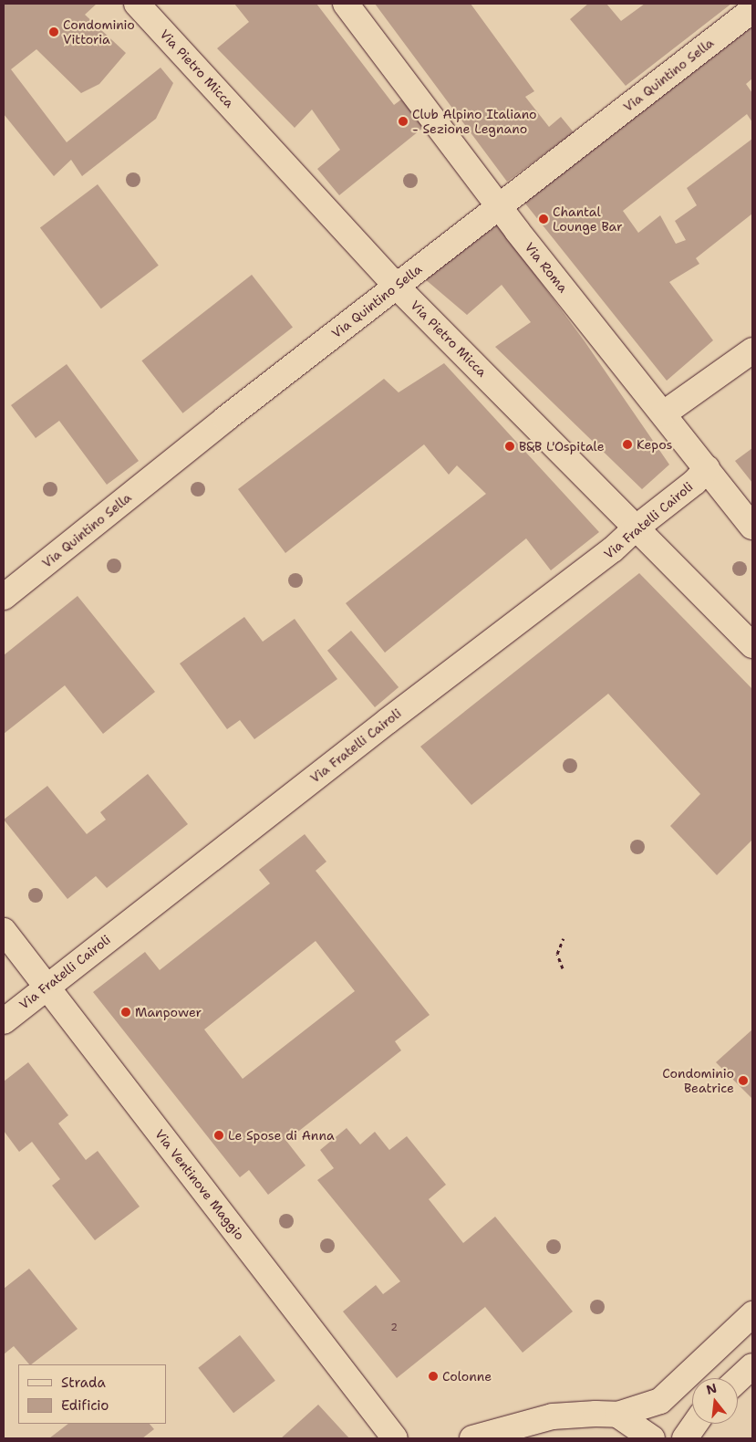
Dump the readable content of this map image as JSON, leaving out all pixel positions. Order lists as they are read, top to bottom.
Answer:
{
  "streets": {
    "street": [
      "Via Pietro Micca",
      "Via Quintino Sella",
      "Via Roma",
      "Via Fratelli Cairoli",
      "Via Ventinove Maggio"
    ]
  },
  "crossings": [
    ["Via Pietro Micca", "Via Quintino Sella"],
    ["Via Pietro Micca", "Via Fratelli Cairoli"],
    ["Via Quintino Sella", "Via Roma"],
    ["Via Roma", "Via Fratelli Cairoli"],
    ["Via Fratelli Cairoli", "Via Ventinove Maggio"]
  ],
  "places": [
    "Condominio Vittoria",
    "Club Alpino Italiano - Sezione Legnano",
    "Chantal Lounge Bar",
    "Kepos",
    "B&B L'Ospitale",
    "Manpower",
    "Condominio Beatrice",
    "Le Spose di Anna",
    "Colonne"
  ],
  "house_numbers": ["2"],
  "legend": ["Strada", "Edificio"],
  "north": "top"
}
